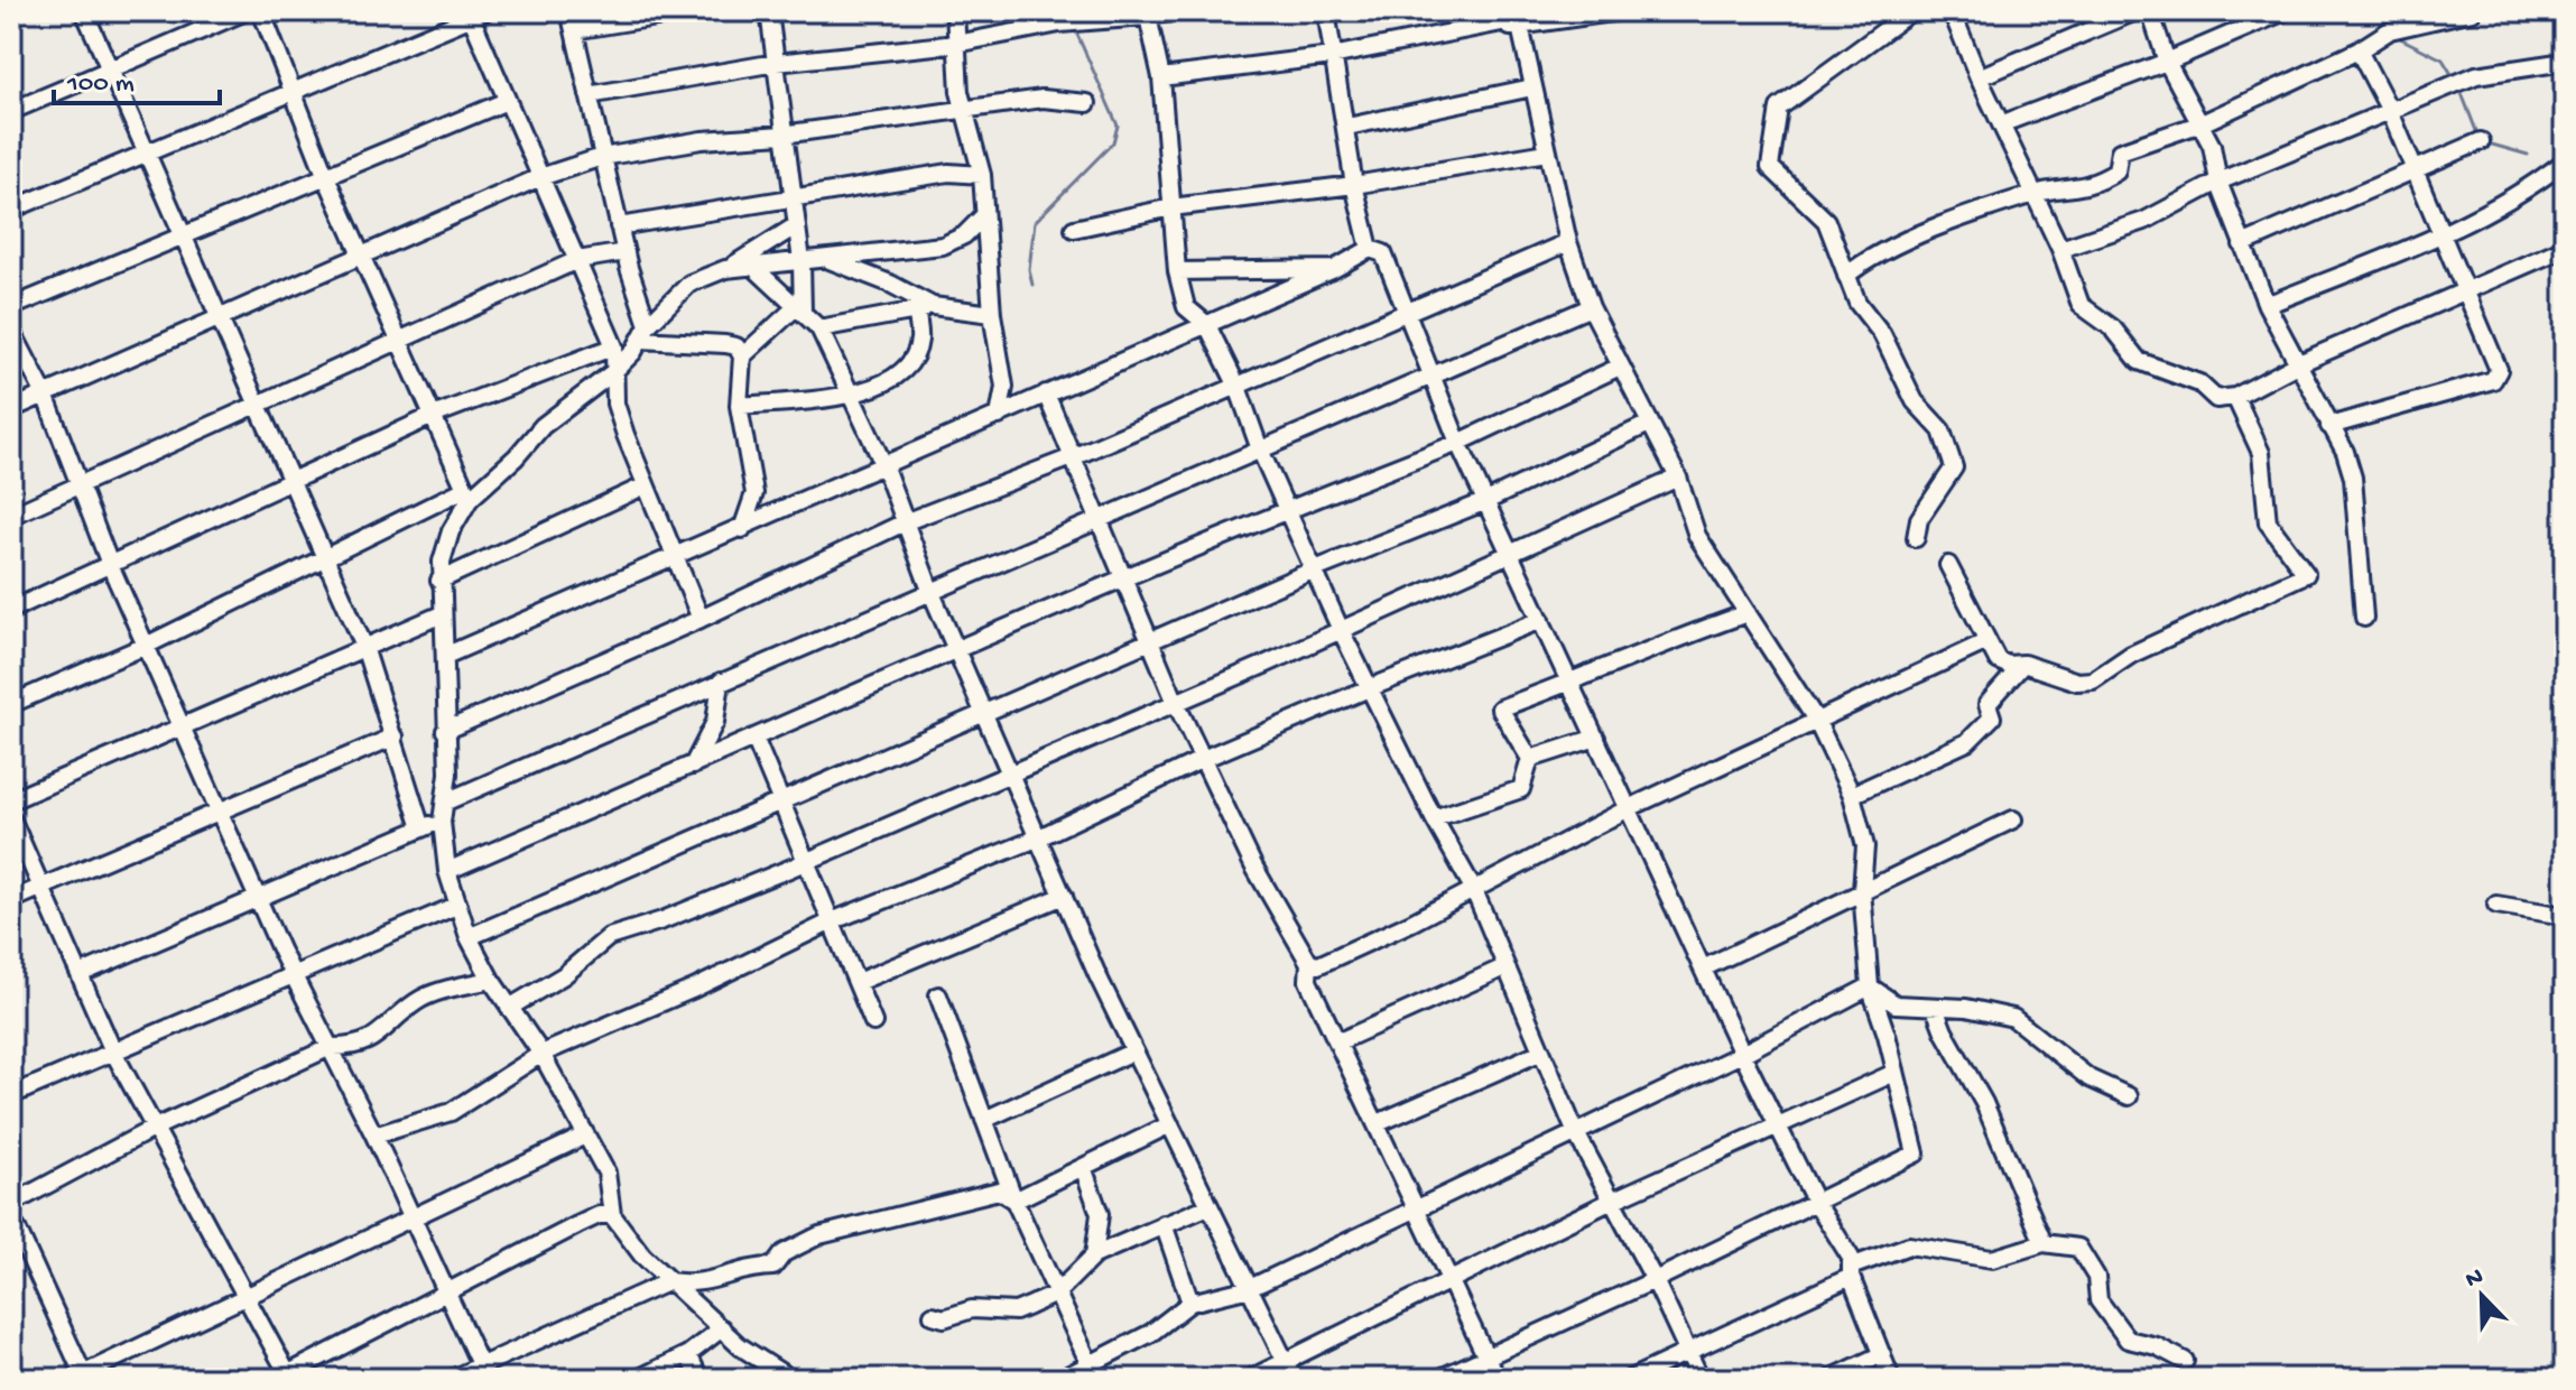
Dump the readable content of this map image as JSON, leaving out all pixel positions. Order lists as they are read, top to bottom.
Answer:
{
  "scale_bar": "100 m",
  "north": "top left"
}
